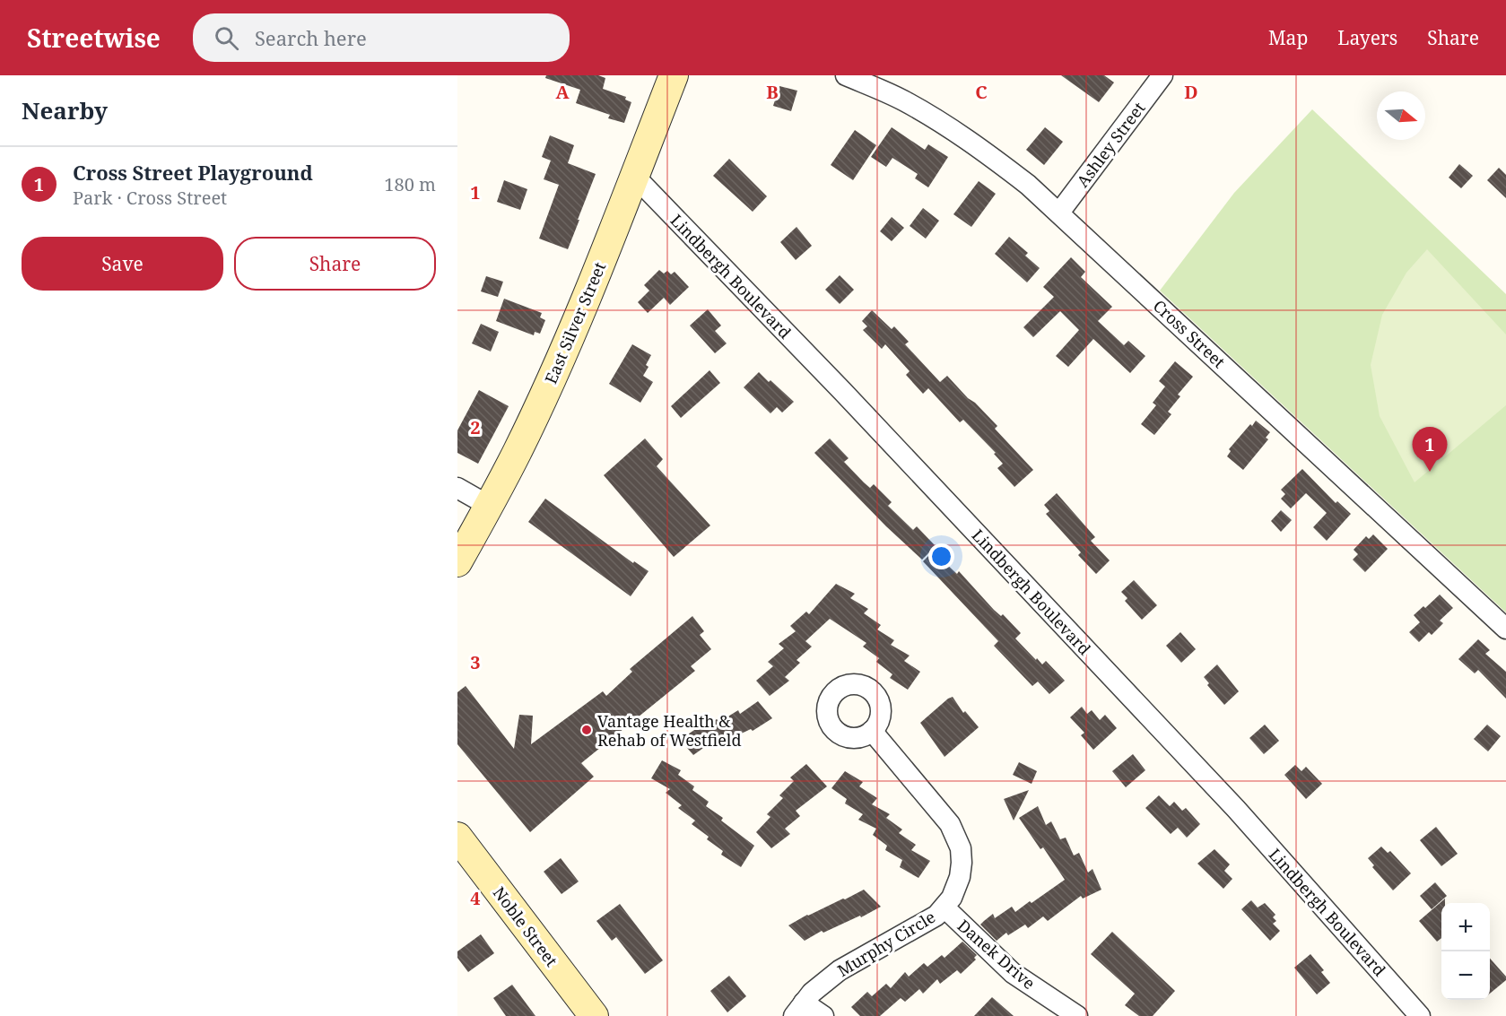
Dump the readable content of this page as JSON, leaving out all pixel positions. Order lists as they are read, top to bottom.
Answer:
{
  "streets": {
    "main road": ["East Silver Street", "Noble Street"],
    "street": [
      "Ashley Street",
      "Lindbergh Boulevard",
      "Cross Street",
      "Murphy Circle",
      "Danek Drive"
    ]
  },
  "crossings": [
    ["Ashley Street", "Cross Street"],
    ["Lindbergh Boulevard", "East Silver Street"],
    ["Murphy Circle", "Danek Drive"]
  ],
  "places": ["Vantage Health & Rehab of Westfield"],
  "north": "right",
  "page": {
    "header": "Streetwise",
    "search": "Search here",
    "nav": ["Map", "Layers", "Share"],
    "heading": "Nearby",
    "list": [
      {
        "mark": "1",
        "name": "Cross Street Playground",
        "note": "Park · Cross Street",
        "value": "180 m"
      }
    ],
    "buttons": ["Save", "Share"],
    "pins": "1",
    "map_buttons": ["+", "−"]
  },
  "grid": {
    "columns": [
      "A",
      "B",
      "C",
      "D"
    ],
    "rows": [
      "1",
      "2",
      "3",
      "4"
    ]
  }
}
